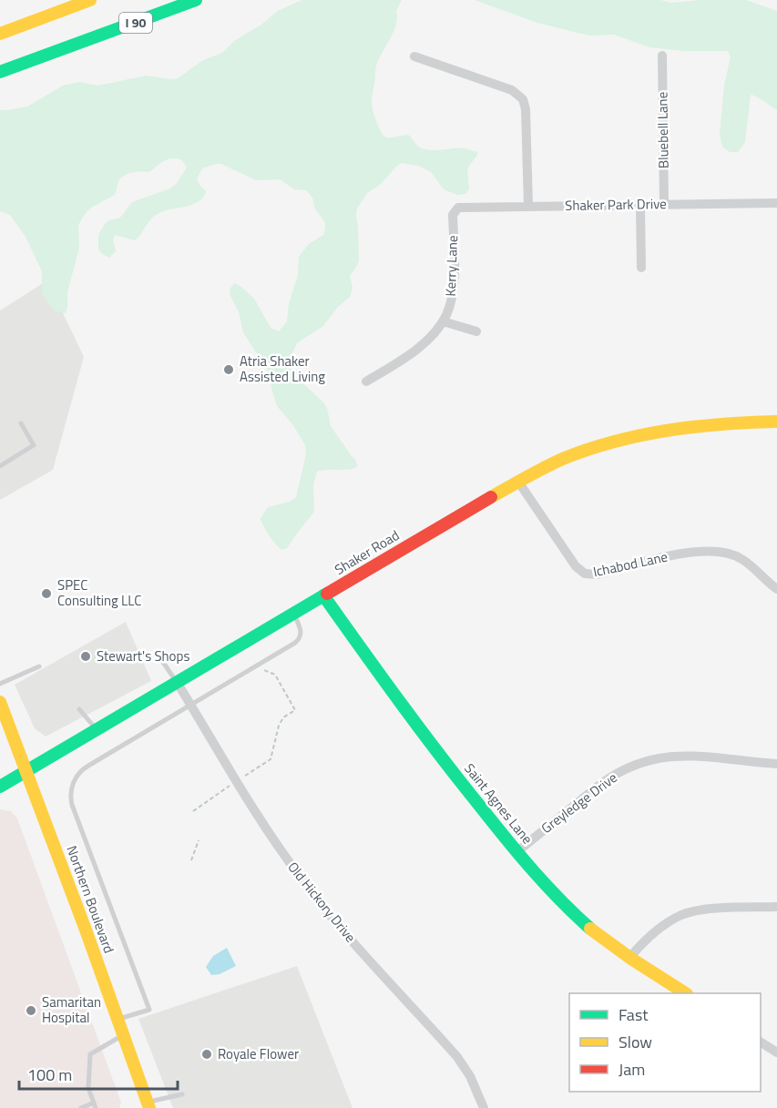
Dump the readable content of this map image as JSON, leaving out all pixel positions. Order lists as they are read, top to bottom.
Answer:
{
  "streets": {
    "main road": [
      "I 90",
      "Shaker Road",
      "Saint Agnes Lane",
      "Northern Boulevard"
    ],
    "street": [
      "Bluebell Lane",
      "Shaker Park Drive",
      "Kerry Lane",
      "Ichabod Lane",
      "Greyledge Drive",
      "Old Hickory Drive"
    ]
  },
  "crossings": [
    ["Bluebell Lane", "Shaker Park Drive"],
    ["Shaker Park Drive", "Kerry Lane"],
    ["Shaker Road", "Ichabod Lane"],
    ["Shaker Road", "Saint Agnes Lane"],
    ["Shaker Road", "Northern Boulevard"],
    ["Shaker Road", "Old Hickory Drive"],
    ["Greyledge Drive", "Saint Agnes Lane"]
  ],
  "places": [
    "Atria Shaker Assisted Living",
    "SPEC Consulting LLC",
    "Stewart's Shops",
    "Samaritan Hospital",
    "Royale Flower"
  ],
  "legend": ["Fast", "Slow", "Jam"],
  "scale_bar": "100 m"
}
